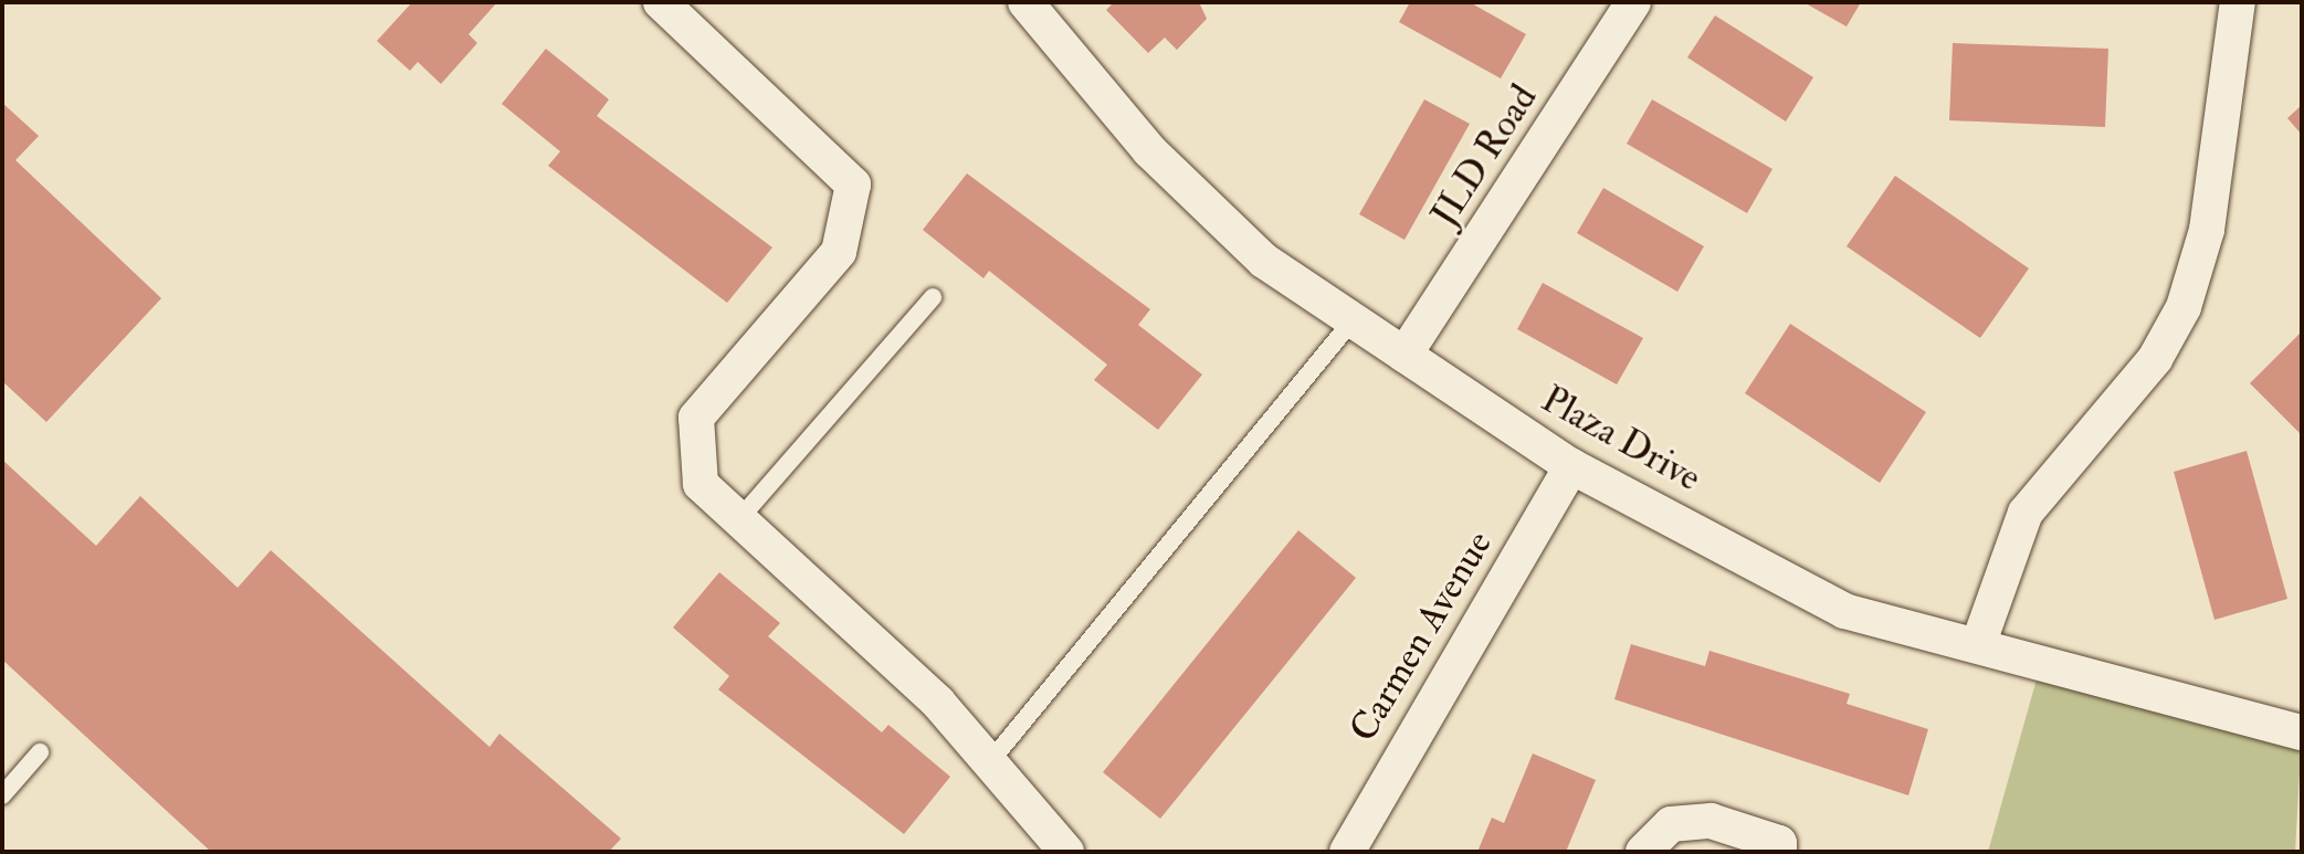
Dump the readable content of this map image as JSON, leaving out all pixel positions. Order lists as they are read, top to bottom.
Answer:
{
  "streets": {
    "street": ["JLD Road", "Plaza Drive", "Carmen Avenue"]
  },
  "crossings": [
    ["JLD Road", "Plaza Drive"],
    ["Plaza Drive", "Carmen Avenue"]
  ]
}
